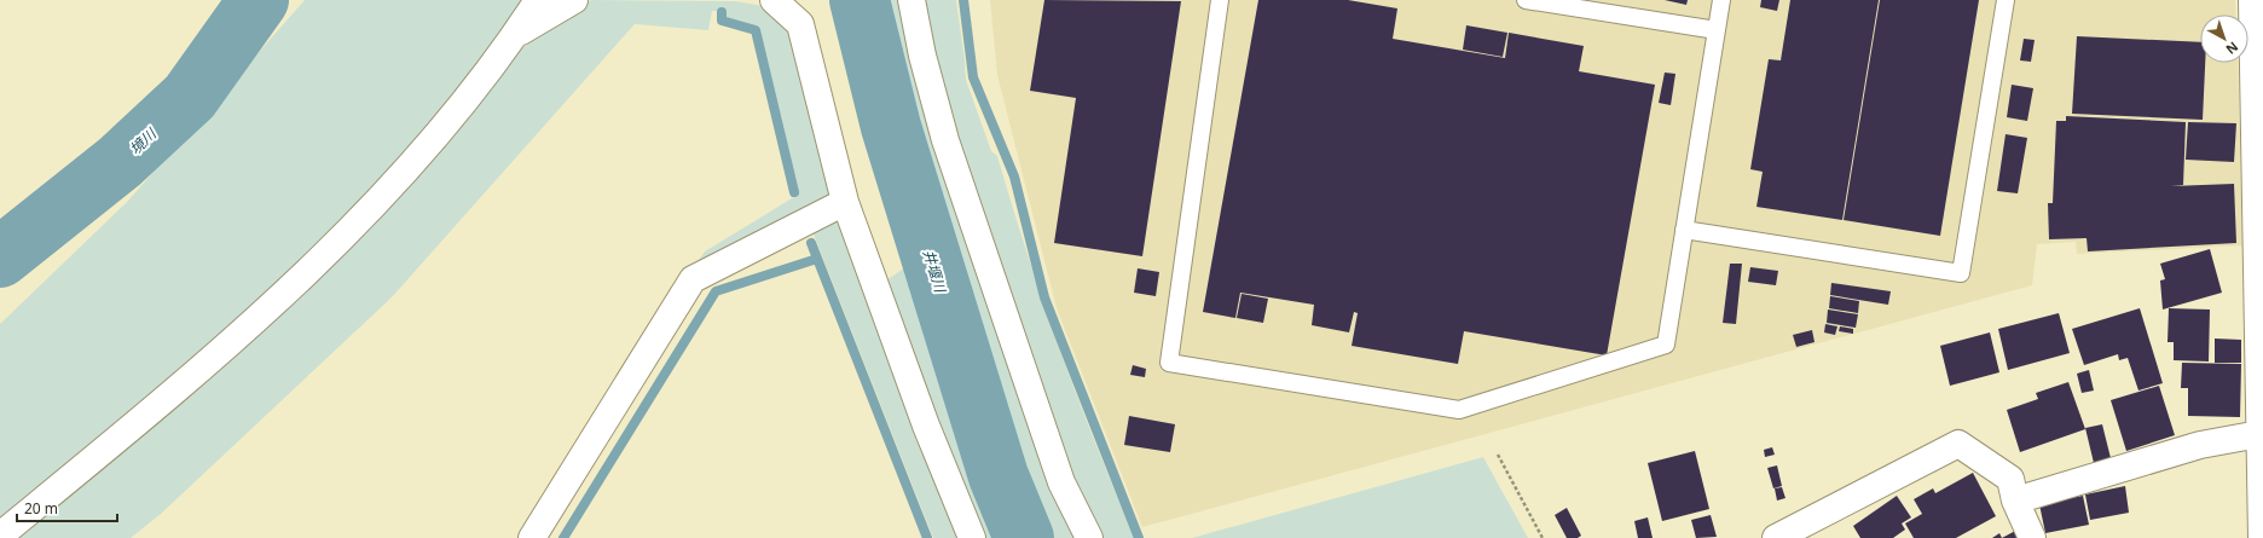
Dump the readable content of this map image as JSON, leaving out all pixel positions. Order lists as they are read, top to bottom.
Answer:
{
  "water": ["境川", "井堰川"],
  "scale_bar": "20 m",
  "north": "bottom right"
}
